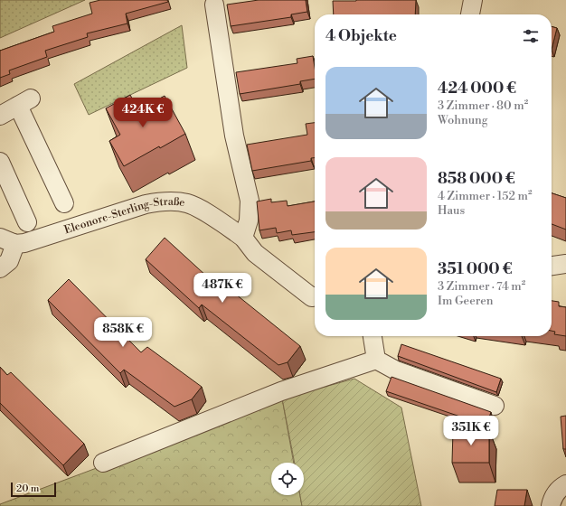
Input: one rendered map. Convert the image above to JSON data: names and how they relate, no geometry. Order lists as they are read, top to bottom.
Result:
{
  "streets": {
    "street": ["Eleonore-Sterling-Straße"]
  },
  "scale_bar": "20 m",
  "page": {
    "heading": "4 Objekte",
    "list": [
      {
        "name": "424 000 €",
        "note": "3 Zimmer · 80 m² · Wohnung"
      },
      {
        "name": "858 000 €",
        "note": "4 Zimmer · 152 m² · Haus"
      },
      {
        "name": "351 000 €",
        "note": "3 Zimmer · 74 m² · Im Geeren"
      }
    ],
    "price": [
      "424K €",
      "487K €",
      "858K €",
      "351K €"
    ],
    "scale": "20 m"
  }
}
